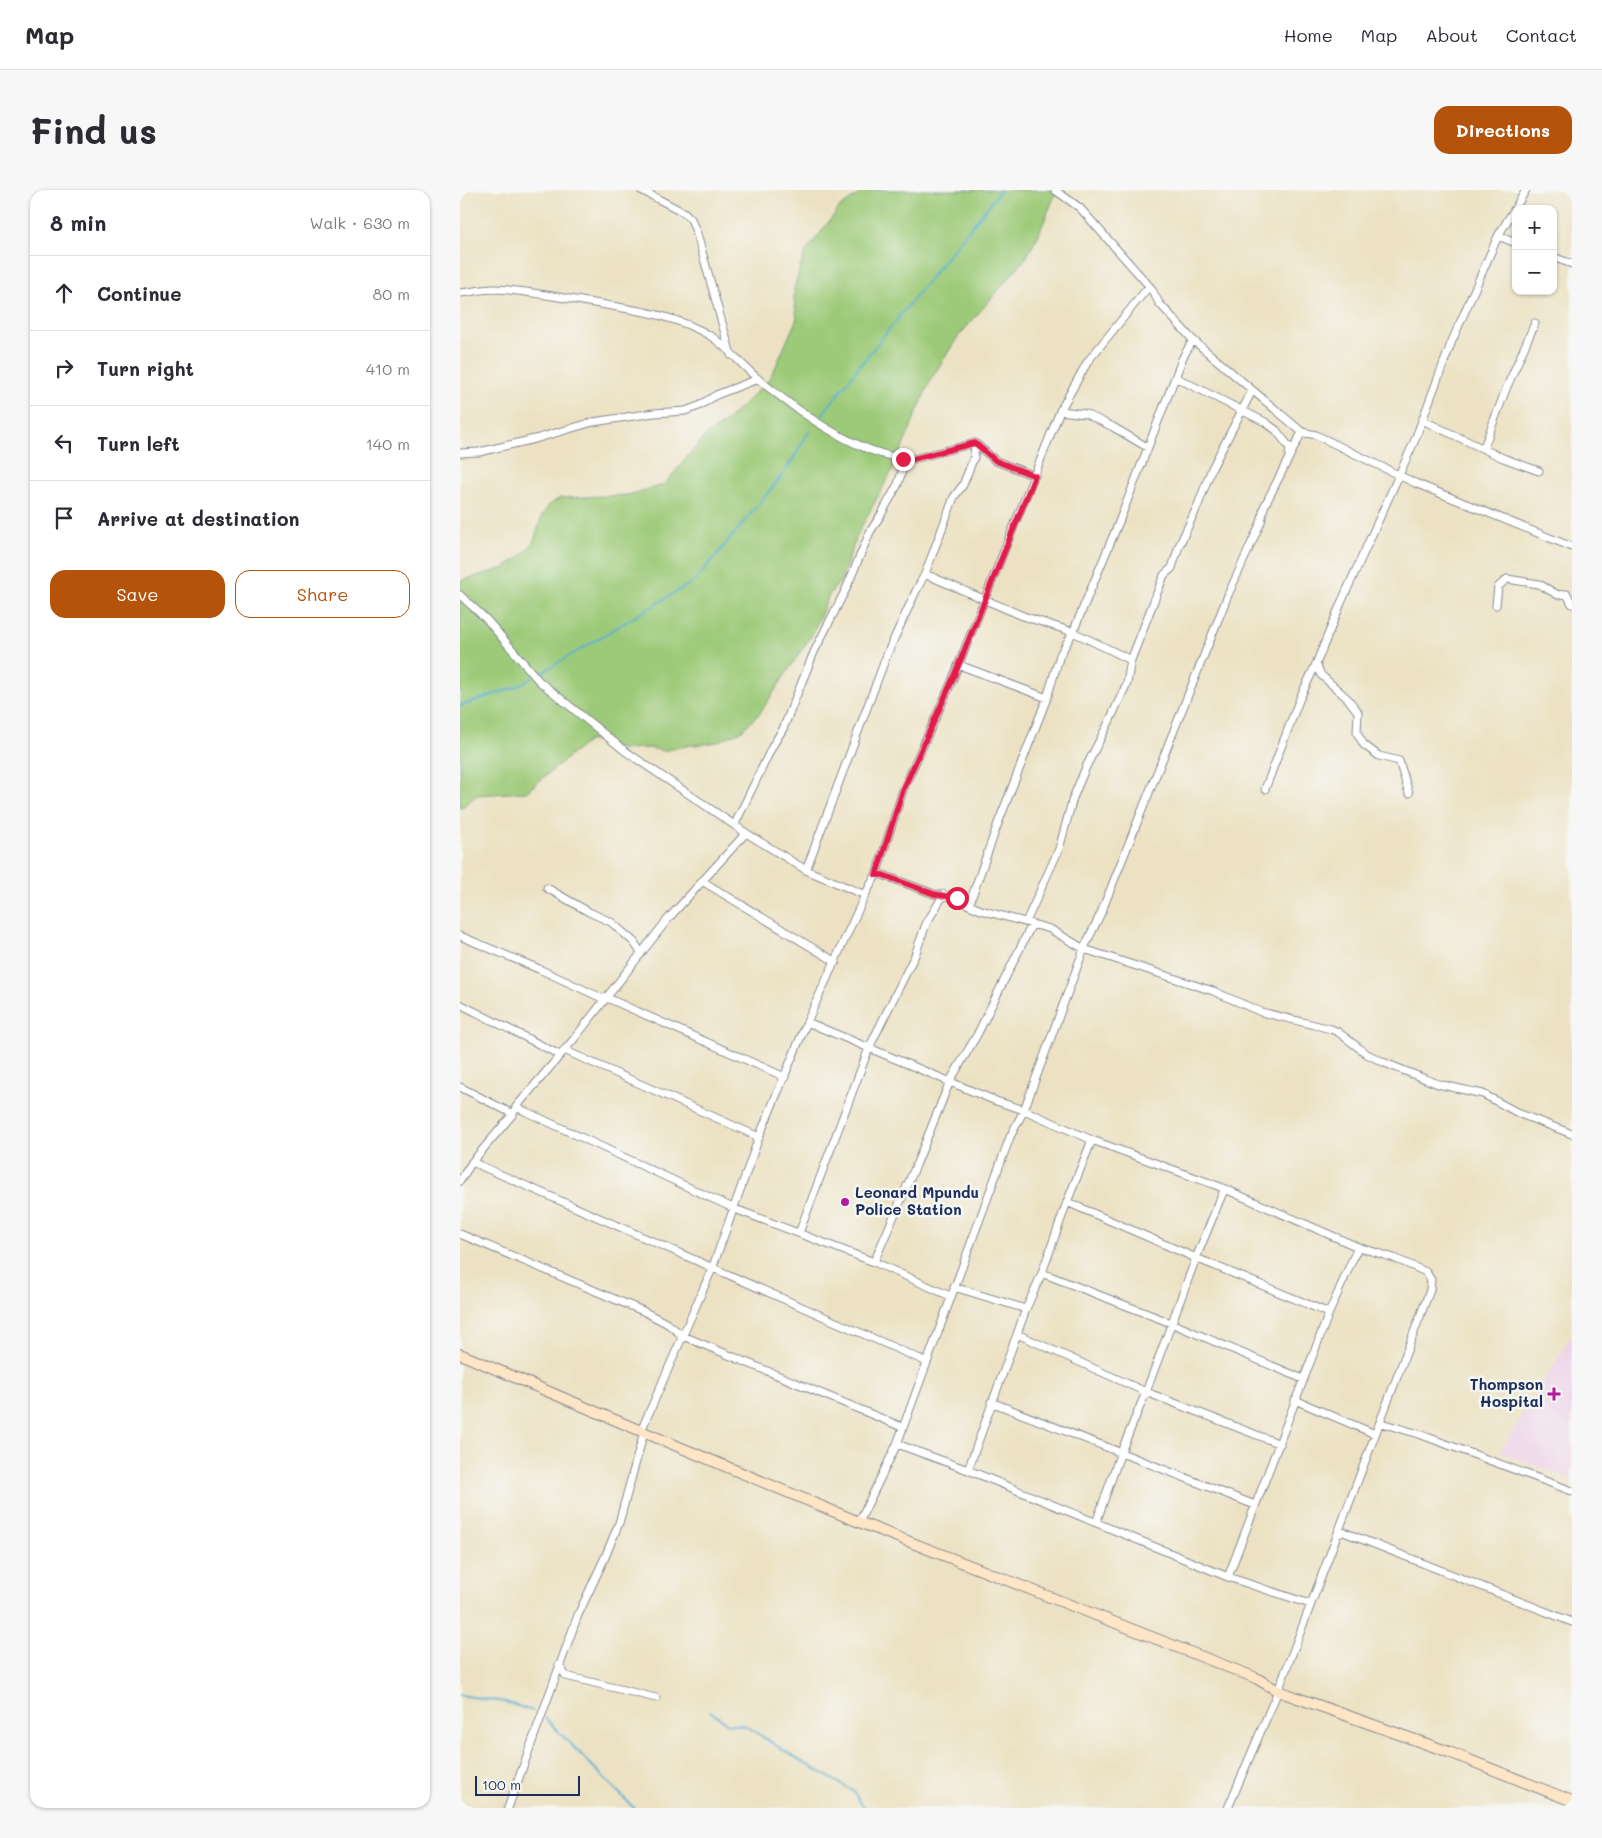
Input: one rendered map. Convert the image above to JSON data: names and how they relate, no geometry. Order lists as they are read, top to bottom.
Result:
{
  "places": {
    "other": ["Leonard Mpundu Police Station"],
    "health": ["Thompson Hospital"]
  },
  "scale_bar": "100 m",
  "page": {
    "header": "Map",
    "nav": [
      "Home",
      "Map",
      "About",
      "Contact"
    ],
    "buttons": [
      "Directions",
      ["Save", "Share"]
    ],
    "title": "Find us",
    "heading": ["8 min", "Walk · 630 m"],
    "map_buttons": ["+", "−"],
    "list": [
      ["Continue", "80 m"],
      ["Turn right", "410 m"],
      ["Turn left", "140 m"],
      "Arrive at destination"
    ],
    "scale": "100 m"
  }
}
